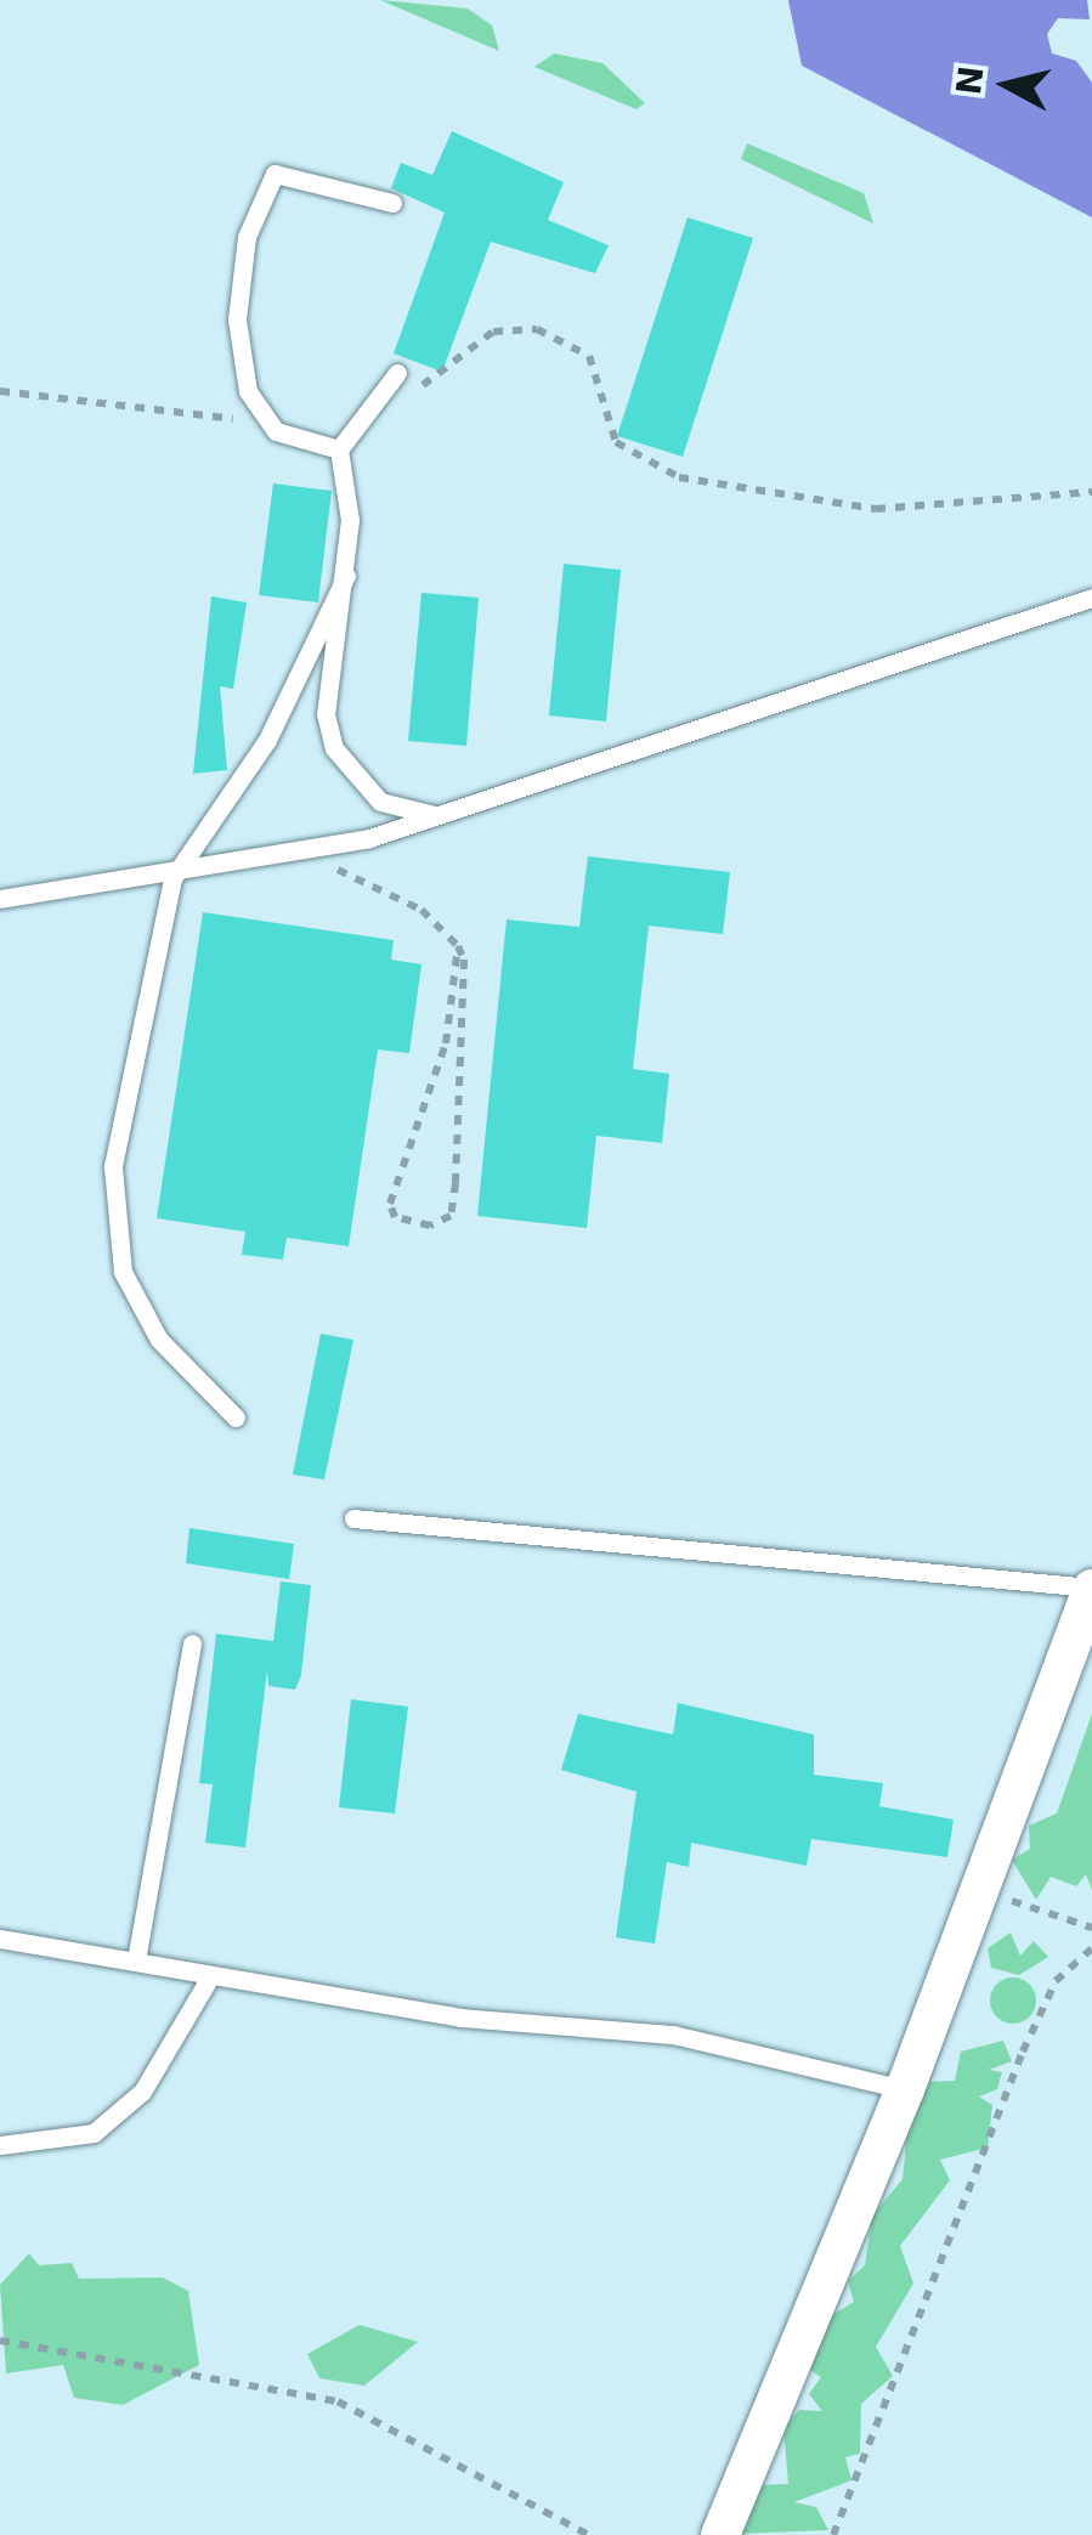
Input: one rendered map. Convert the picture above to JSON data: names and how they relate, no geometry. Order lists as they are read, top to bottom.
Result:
{
  "north": "left"
}
